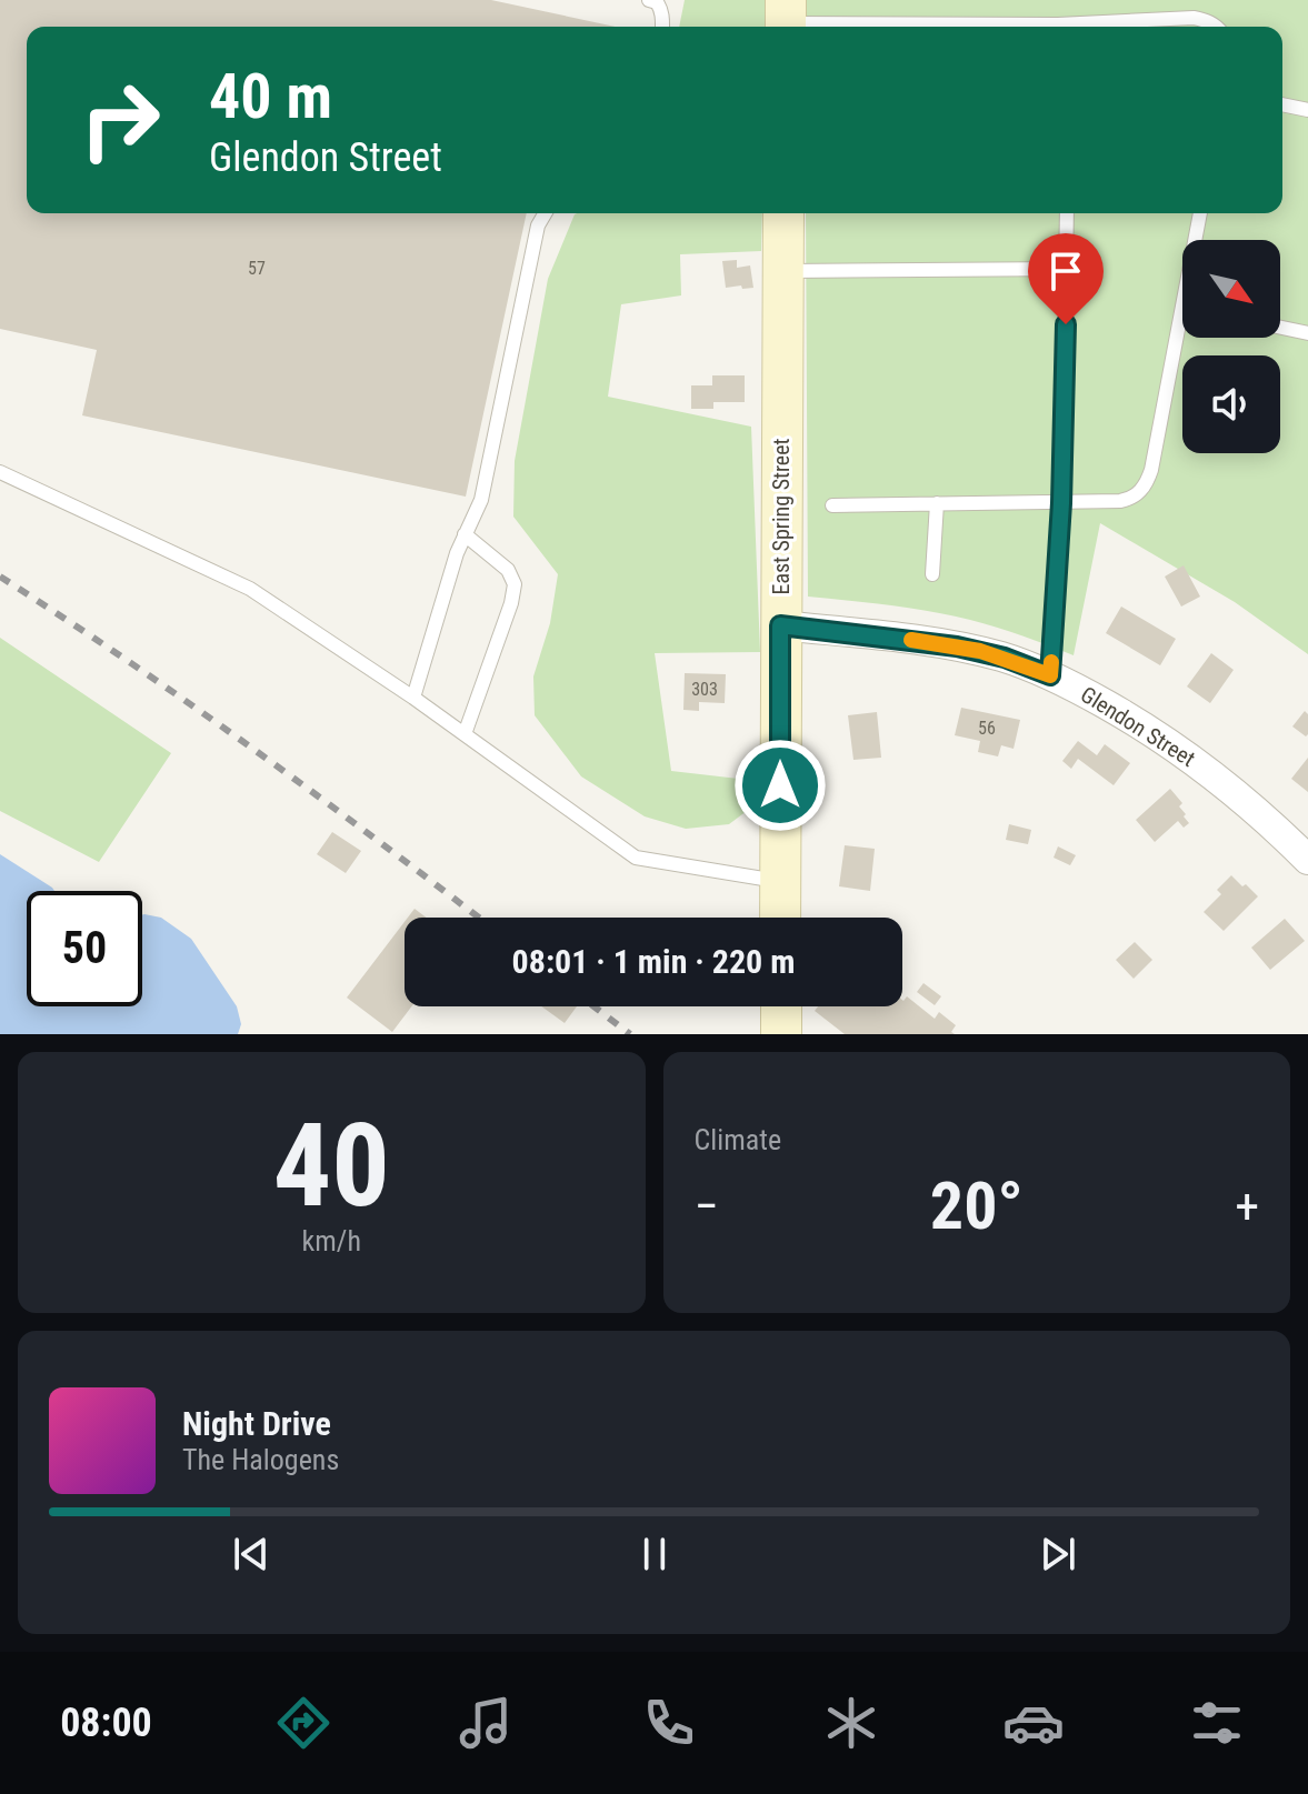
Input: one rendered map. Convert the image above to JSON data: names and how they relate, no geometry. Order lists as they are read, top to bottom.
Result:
{
  "streets": {
    "main road": ["East Spring Street"],
    "street": ["Glendon Street"]
  },
  "crossings": [
    ["East Spring Street", "Glendon Street"]
  ],
  "house_numbers": ["57", "303", "56"],
  "north": "bottom right",
  "page": {
    "turn": ["40 m", "Glendon Street"],
    "limit": "50",
    "trip": "08:01 · 1 min · 220 m",
    "tile": [
      ["40", "km/h"],
      "Climate"
    ],
    "heat": ["−", "20°", "+"],
    "song": ["Night Drive", "The Halogens"],
    "tabs": "08:00"
  }
}
